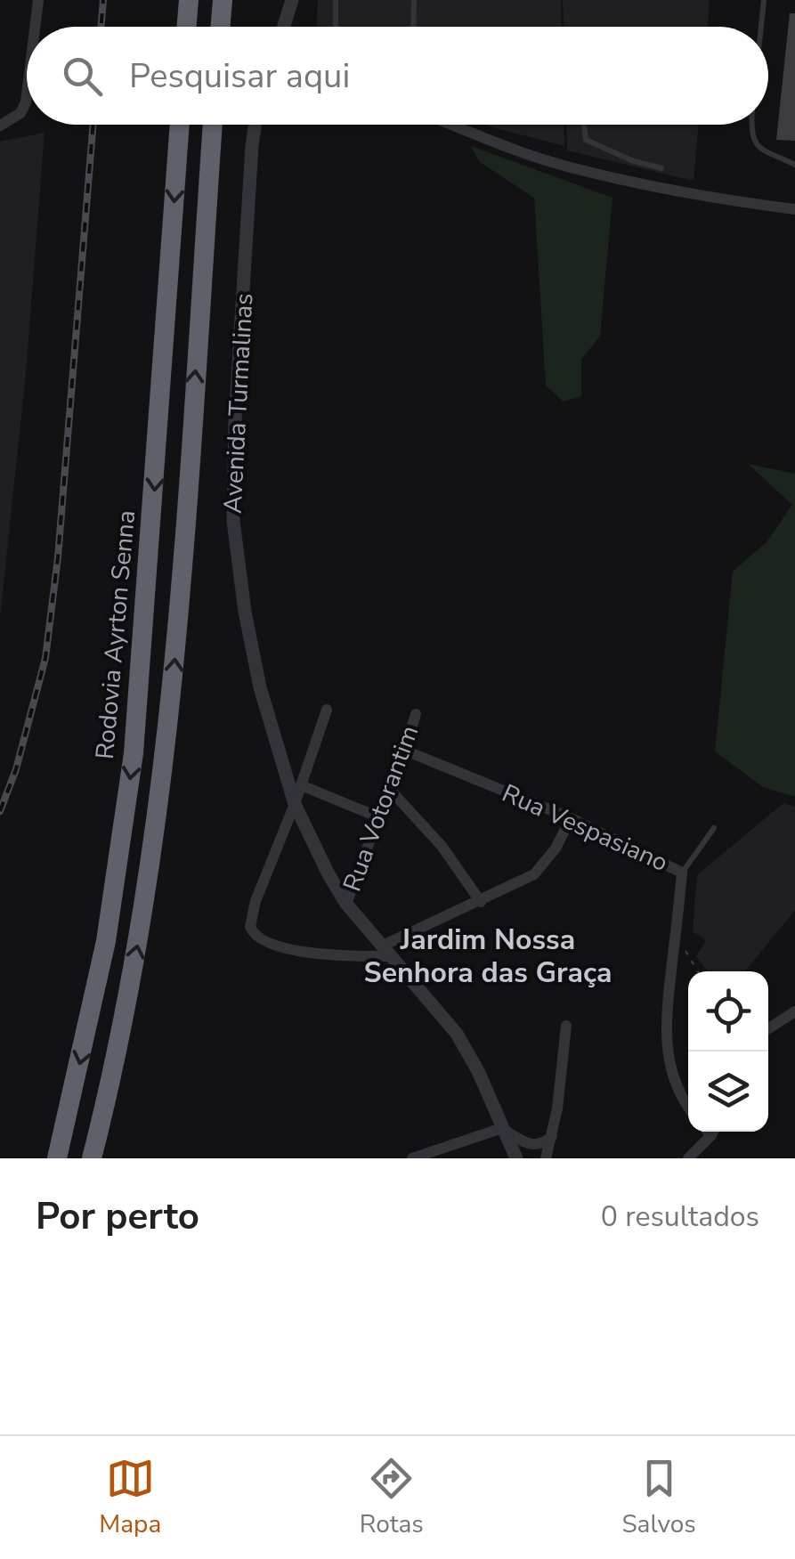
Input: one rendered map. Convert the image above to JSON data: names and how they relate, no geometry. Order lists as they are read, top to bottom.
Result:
{
  "streets": {
    "highway": ["Rodovia Ayrton Senna"],
    "street": ["Avenida Turmalinas", "Rua Votorantim", "Rua Vespasiano"]
  },
  "crossings": [
    ["Avenida Turmalinas", "Rua Votorantim"],
    ["Rua Votorantim", "Rua Vespasiano"]
  ],
  "districts": ["Jardim Nossa Senhora das Graça"],
  "page": {
    "search": "Pesquisar aqui",
    "heading": ["Por perto", "0 resultados"],
    "nav": ["Mapa", "Rotas", "Salvos"]
  }
}
